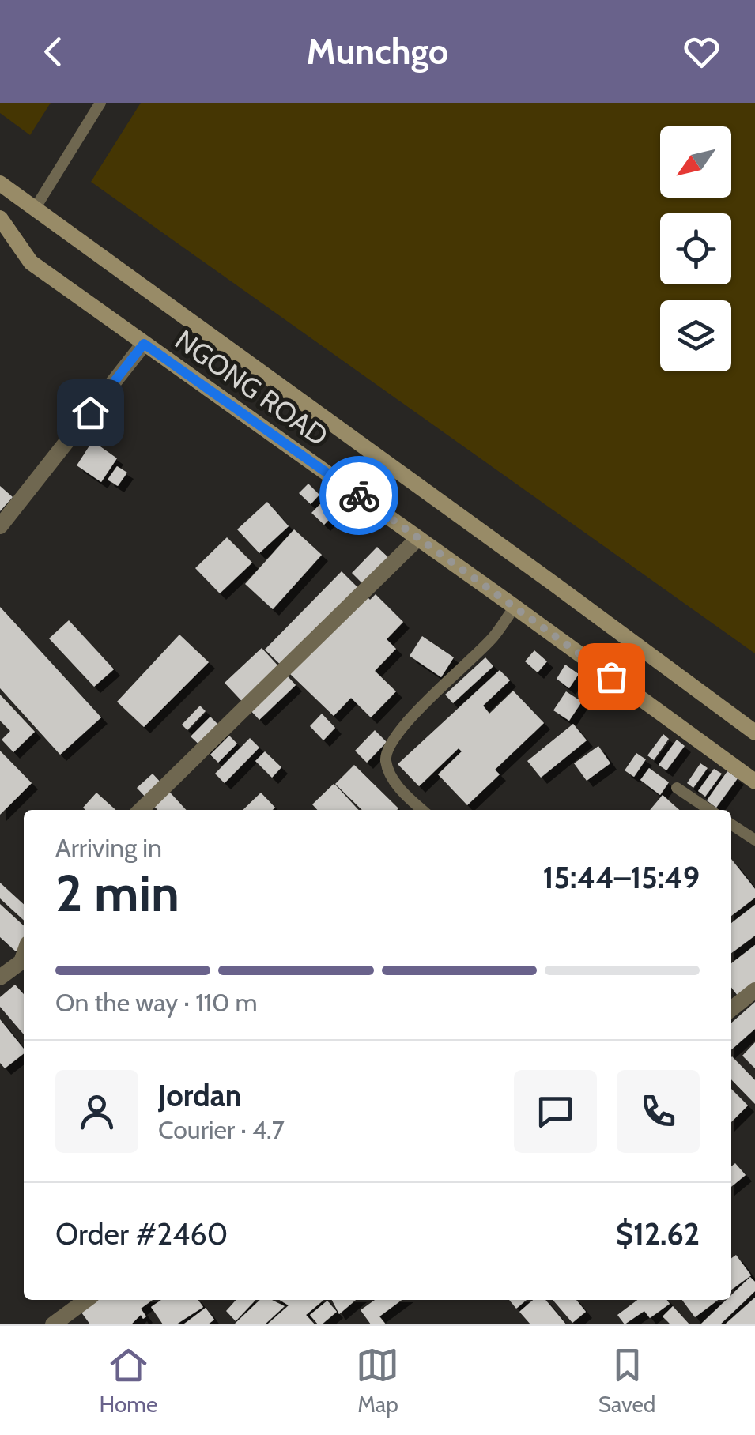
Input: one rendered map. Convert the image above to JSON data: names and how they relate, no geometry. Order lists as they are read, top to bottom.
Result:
{
  "streets": {
    "main road": ["NGONG ROAD"]
  },
  "north": "bottom left",
  "page": {
    "header": "Munchgo",
    "heading": ["2 min", "Arriving in", "15:44–15:49"],
    "panel": [
      "Jordan",
      "Courier · 4.7",
      "Order #2460",
      "$12.62"
    ],
    "bar": "On the way · 110 m",
    "tabs": ["Home", "Map", "Saved"]
  }
}
